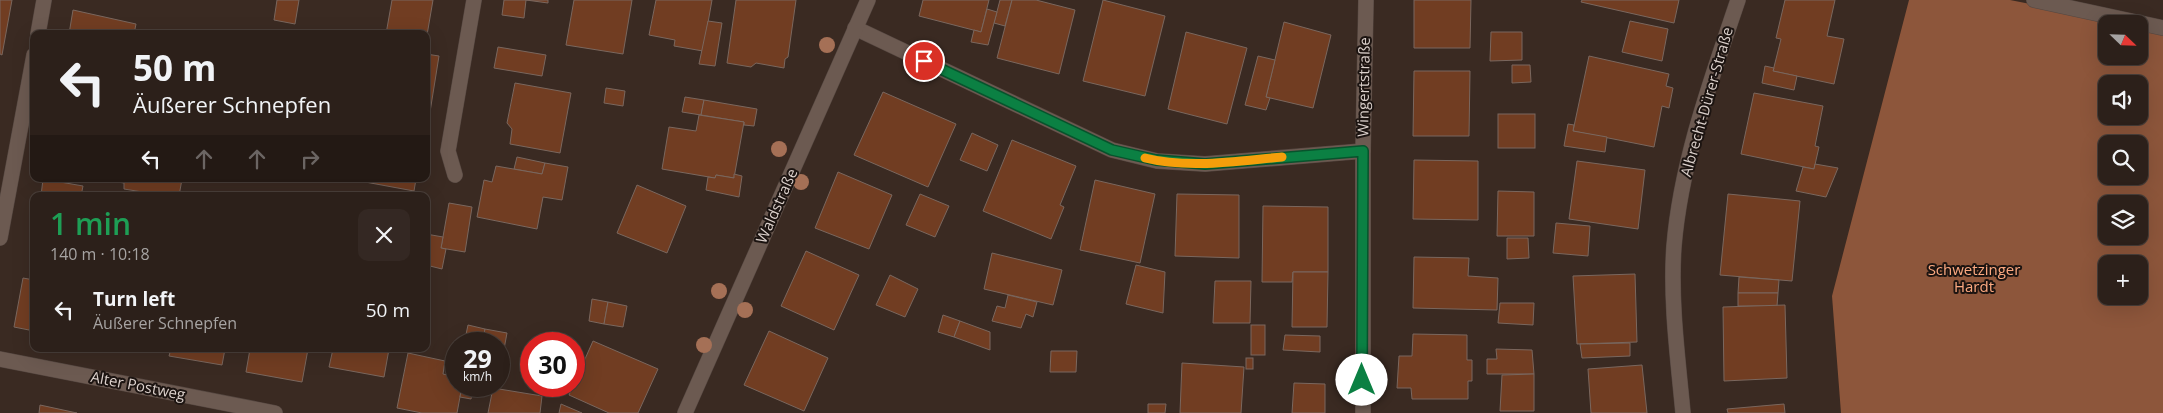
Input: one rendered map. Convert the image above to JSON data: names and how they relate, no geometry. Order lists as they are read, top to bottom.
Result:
{
  "streets": {
    "street": [
      "Wingertstraße",
      "Albrecht-Dürer-Straße",
      "Waldstraße",
      "Alter Postweg"
    ]
  },
  "parks": ["Schwetzinger Hardt"],
  "north": "bottom right",
  "page": {
    "map_buttons": "+",
    "turn": ["50 m", "Äußerer Schnepfen"],
    "heading": ["1 min", "140 m · 10:18"],
    "list": [
      {
        "name": "Turn left",
        "note": "Äußerer Schnepfen",
        "value": "50 m"
      }
    ],
    "speed": "29 km/h",
    "limit": "30"
  }
}
